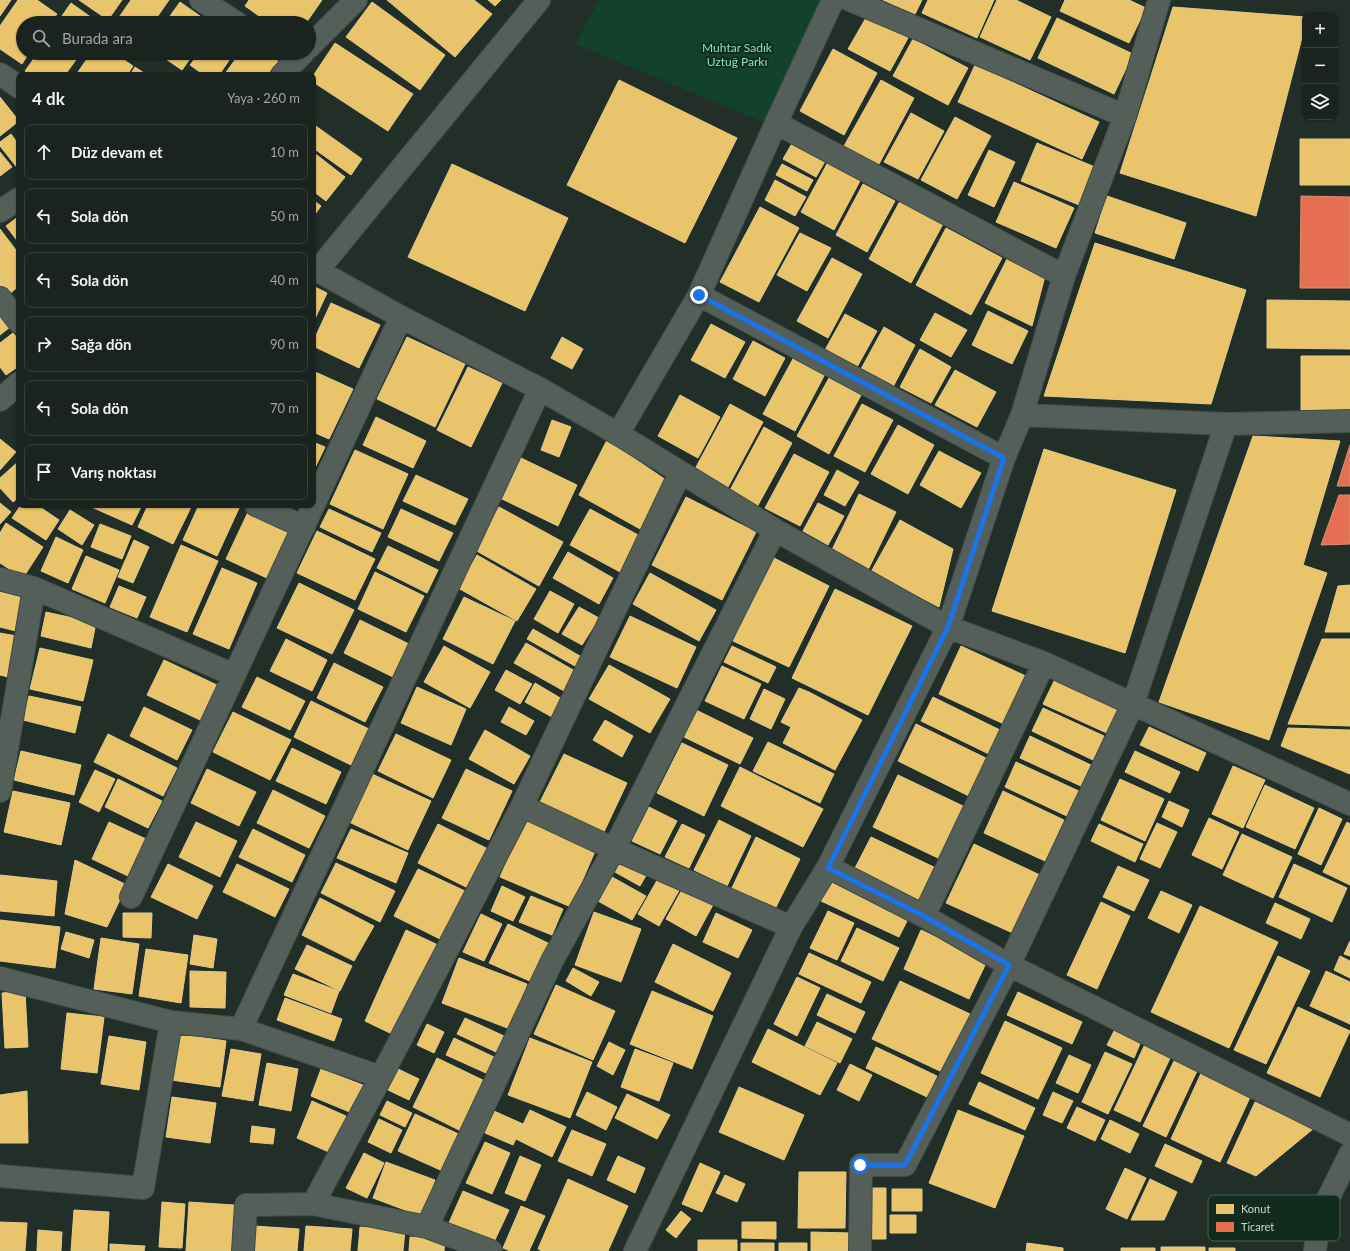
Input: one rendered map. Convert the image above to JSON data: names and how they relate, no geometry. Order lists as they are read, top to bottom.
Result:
{
  "parks": ["Muhtar Sadık Uztuğ Parkı"],
  "legend": ["Konut", "Ticaret"],
  "page": {
    "map_buttons": ["+", "−"],
    "search": "Burada ara",
    "heading": ["4 dk", "Yaya · 260 m"],
    "list": [
      ["Düz devam et", "10 m"],
      ["Sola dön", "50 m"],
      ["Sola dön", "40 m"],
      ["Sağa dön", "90 m"],
      ["Sola dön", "70 m"],
      "Varış noktası"
    ]
  }
}
